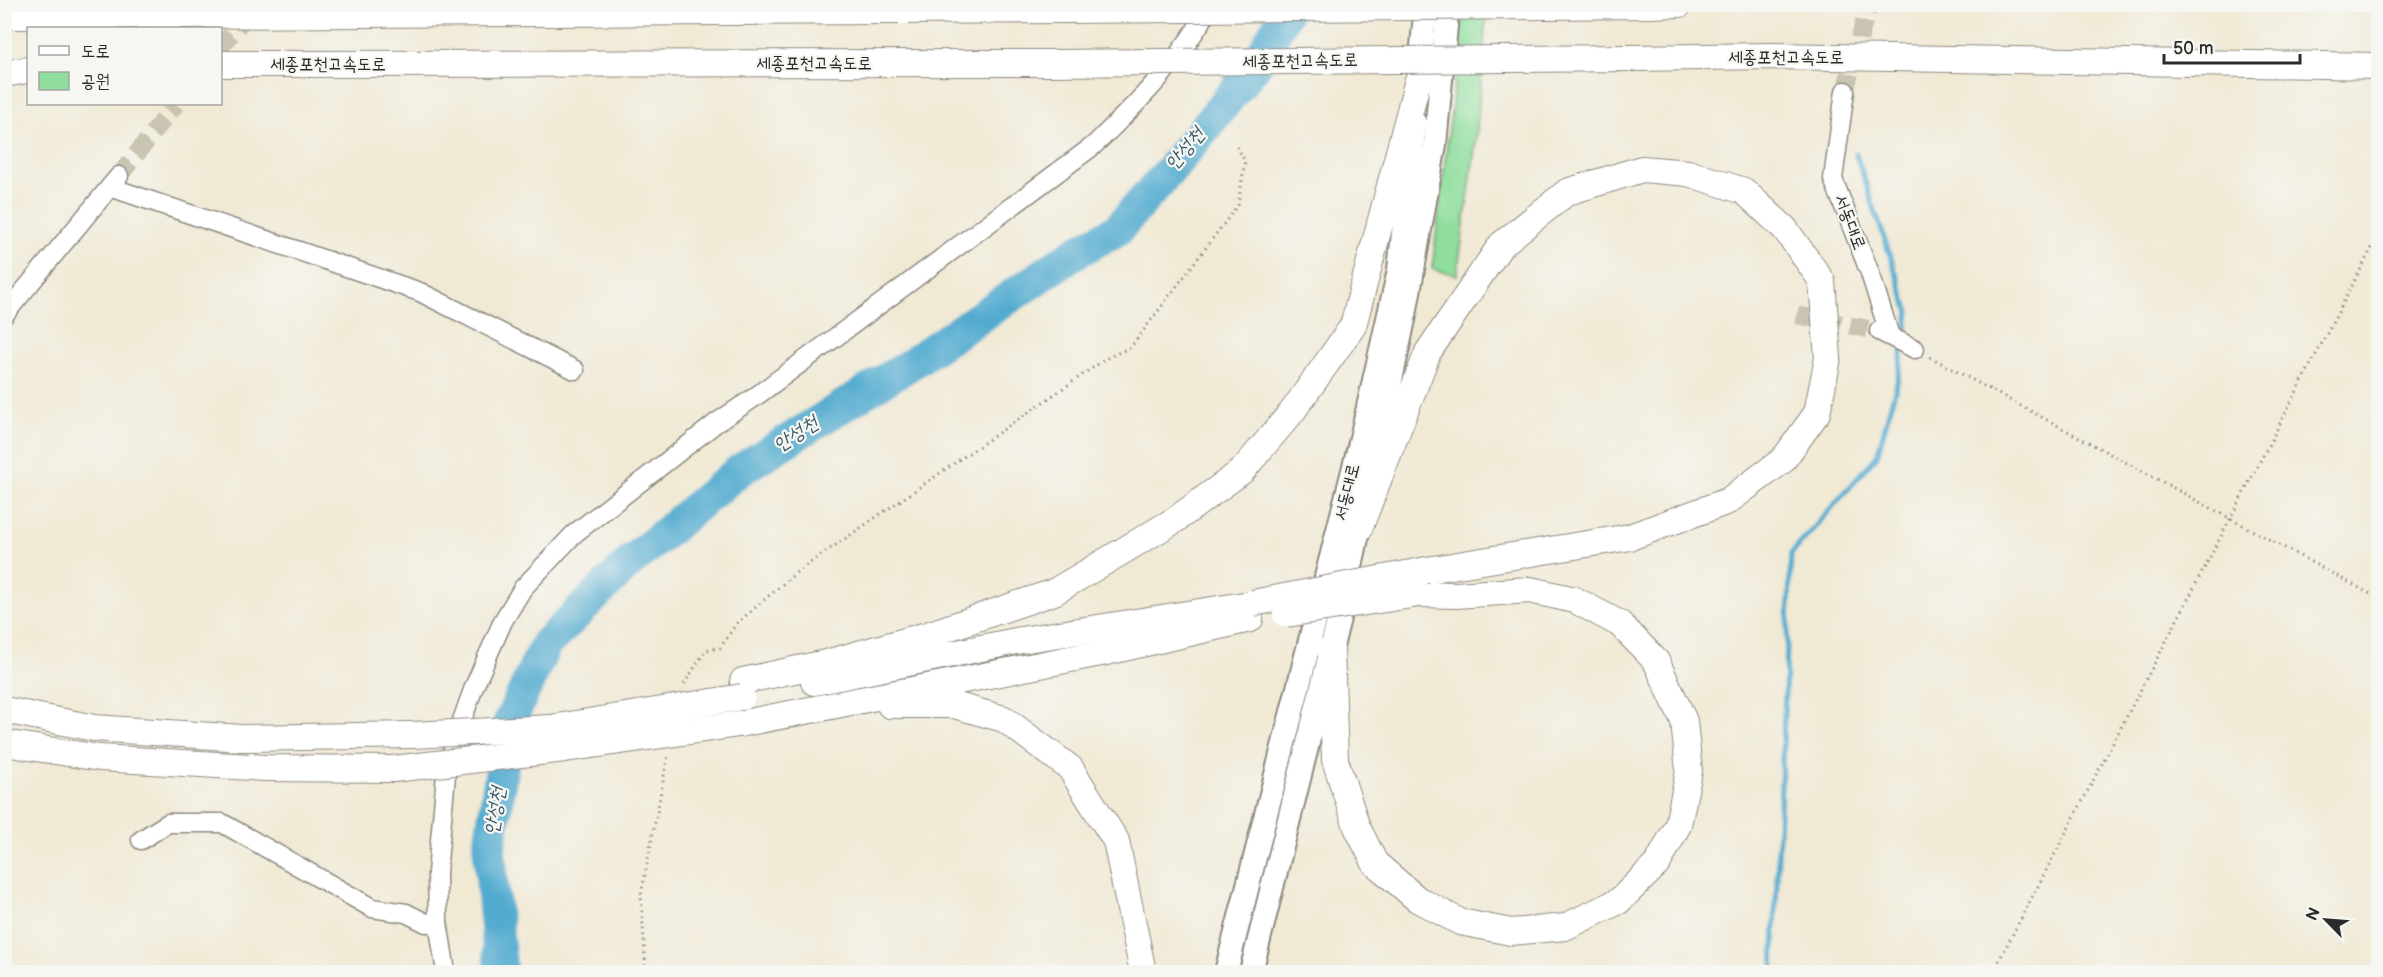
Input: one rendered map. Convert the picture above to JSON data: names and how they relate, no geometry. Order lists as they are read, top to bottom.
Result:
{
  "streets": {
    "highway": ["세종포천고속도로"],
    "main road": ["서동대로"]
  },
  "water": ["안성천"],
  "legend": ["도로", "공원"],
  "scale_bar": "50 m",
  "north": "top left"
}
